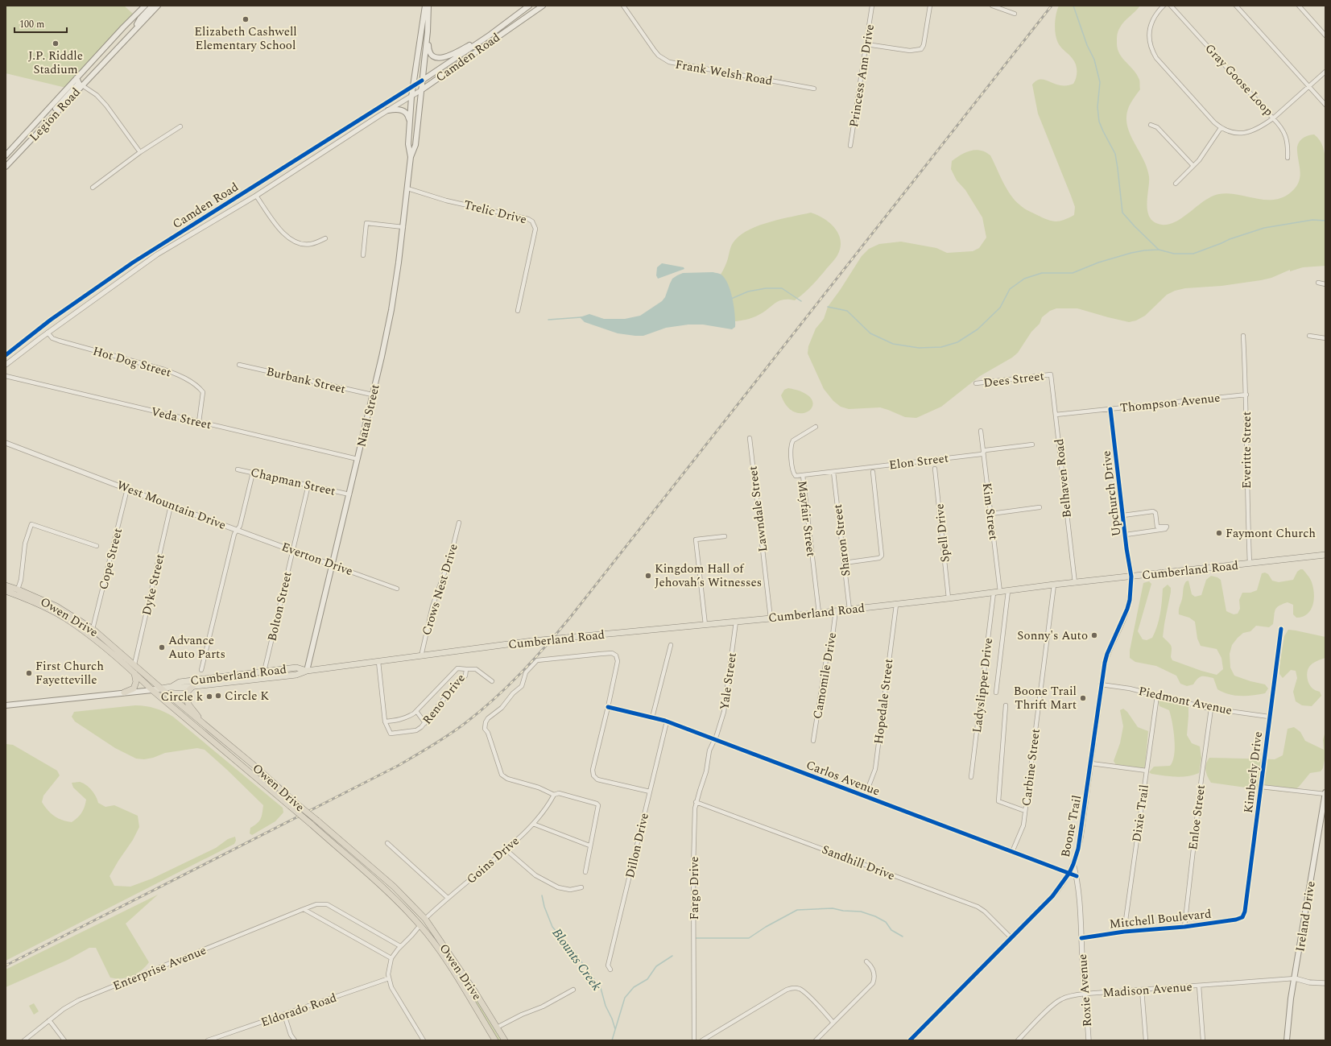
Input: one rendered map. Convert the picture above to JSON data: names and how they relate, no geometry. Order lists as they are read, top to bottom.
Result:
{
  "streets": {
    "highway": ["Owen Drive"],
    "main road": [
      "Camden Road",
      "Legion Road",
      "Natal Street",
      "Cumberland Road",
      "Ireland Drive"
    ],
    "street": [
      "Frank Welsh Road",
      "Princess Ann Drive",
      "Gray Goose Loop",
      "Trelic Drive",
      "Hot Dog Street",
      "Dees Street",
      "Burbank Street",
      "Thompson Avenue",
      "Veda Street",
      "Everitte Street",
      "Elon Street",
      "Belhaven Road",
      "Chapman Street",
      "Upchurch Drive",
      "West Mountain Drive",
      "Lawndale Street",
      "Kim Street",
      "Mayfair Street",
      "Spell Drive",
      "Sharon Street",
      "Cope Street",
      "Everton Drive",
      "Dyke Street",
      "Crows Nest Drive",
      "Bolton Street",
      "Camomile Drive",
      "Yale Street",
      "Ladyslipper Drive",
      "Reno Drive",
      "Piedmont Avenue",
      "Hopedale Street",
      "Carbine Street",
      "Kimberly Drive",
      "Carlos Avenue",
      "Dixie Trail",
      "Enloe Street",
      "Boone Trail",
      "Dillon Drive",
      "Goins Drive",
      "Sandhill Drive",
      "Fargo Drive",
      "Mitchell Boulevard",
      "Enterprise Avenue",
      "Madison Avenue",
      "Roxie Avenue",
      "Eldorado Road"
    ]
  },
  "crossings": [
    ["Camden Road", "Hot Dog Street"],
    ["Camden Road", "Natal Street"],
    ["Trelic Drive", "Natal Street"],
    ["Hot Dog Street", "Veda Street"],
    ["Dees Street", "Belhaven Road"],
    ["Burbank Street", "Natal Street"],
    ["Thompson Avenue", "Everitte Street"],
    ["Thompson Avenue", "Belhaven Road"],
    ["Thompson Avenue", "Upchurch Drive"],
    ["Natal Street", "Veda Street"],
    ["Natal Street", "Chapman Street"],
    ["Natal Street", "Everton Drive"],
    ["Natal Street", "Cumberland Road"],
    ["Everitte Street", "Cumberland Road"],
    ["Elon Street", "Kim Street"],
    ["Elon Street", "Mayfair Street"],
    ["Elon Street", "Sharon Street"],
    ["Belhaven Road", "Cumberland Road"],
    ["Chapman Street", "Bolton Street"],
    ["Upchurch Drive", "Cumberland Road"],
    ["Upchurch Drive", "Boone Trail"],
    ["West Mountain Drive", "Cope Street"],
    ["West Mountain Drive", "Everton Drive"],
    ["West Mountain Drive", "Dyke Street"],
    ["Lawndale Street", "Cumberland Road"],
    ["Kim Street", "Cumberland Road"],
    ["Mayfair Street", "Cumberland Road"],
    ["Spell Drive", "Cumberland Road"],
    ["Sharon Street", "Cumberland Road"],
    ["Cope Street", "Owen Drive"],
    ["Everton Drive", "Bolton Street"],
    ["Cumberland Road", "Crows Nest Drive"],
    ["Cumberland Road", "Bolton Street"],
    ["Cumberland Road", "Owen Drive"],
    ["Cumberland Road", "Camomile Drive"],
    ["Cumberland Road", "Yale Street"],
    ["Cumberland Road", "Ladyslipper Drive"],
    ["Cumberland Road", "Reno Drive"],
    ["Cumberland Road", "Hopedale Street"],
    ["Cumberland Road", "Carbine Street"],
    ["Cumberland Road", "Boone Trail"],
    ["Dyke Street", "Owen Drive"],
    ["Owen Drive", "Goins Drive"],
    ["Yale Street", "Carlos Avenue"],
    ["Yale Street", "Fargo Drive"],
    ["Piedmont Avenue", "Kimberly Drive"],
    ["Piedmont Avenue", "Dixie Trail"],
    ["Piedmont Avenue", "Enloe Street"],
    ["Piedmont Avenue", "Boone Trail"],
    ["Hopedale Street", "Carlos Avenue"],
    ["Carbine Street", "Carlos Avenue"],
    ["Kimberly Drive", "Mitchell Boulevard"],
    ["Carlos Avenue", "Boone Trail"],
    ["Carlos Avenue", "Dillon Drive"],
    ["Carlos Avenue", "Fargo Drive"],
    ["Carlos Avenue", "Roxie Avenue"],
    ["Dixie Trail", "Mitchell Boulevard"],
    ["Enloe Street", "Mitchell Boulevard"],
    ["Boone Trail", "Sandhill Drive"],
    ["Boone Trail", "Roxie Avenue"],
    ["Sandhill Drive", "Fargo Drive"],
    ["Ireland Drive", "Madison Avenue"],
    ["Mitchell Boulevard", "Roxie Avenue"],
    ["Madison Avenue", "Roxie Avenue"]
  ],
  "water": ["Blounts Creek"],
  "places": [
    "Elizabeth Cashwell Elementary School",
    "J.P. Riddle Stadium",
    "Faymont Church",
    "Kingdom Hall of Jehovah’s Witnesses",
    "Sonny's Auto",
    "Advance Auto Parts",
    "First Church Fayetteville",
    "Circle K",
    "Circle k",
    "Boone Trail Thrift Mart"
  ],
  "scale_bar": "100 m"
}
